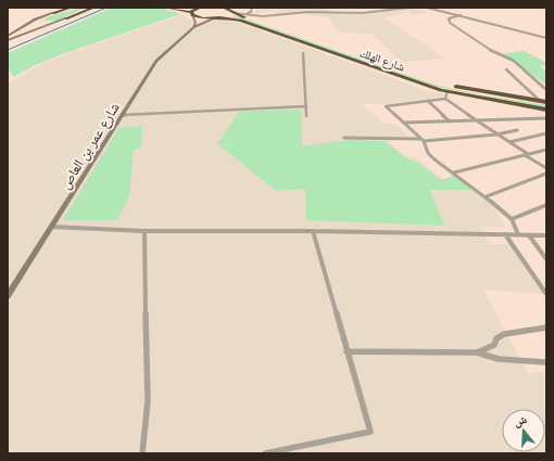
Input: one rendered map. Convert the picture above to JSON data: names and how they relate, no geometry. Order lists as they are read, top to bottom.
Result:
{
  "streets": {
    "highway": ["شارع الهلك"],
    "street": ["شارع عمر بن العاص"]
  },
  "north": "top"
}
